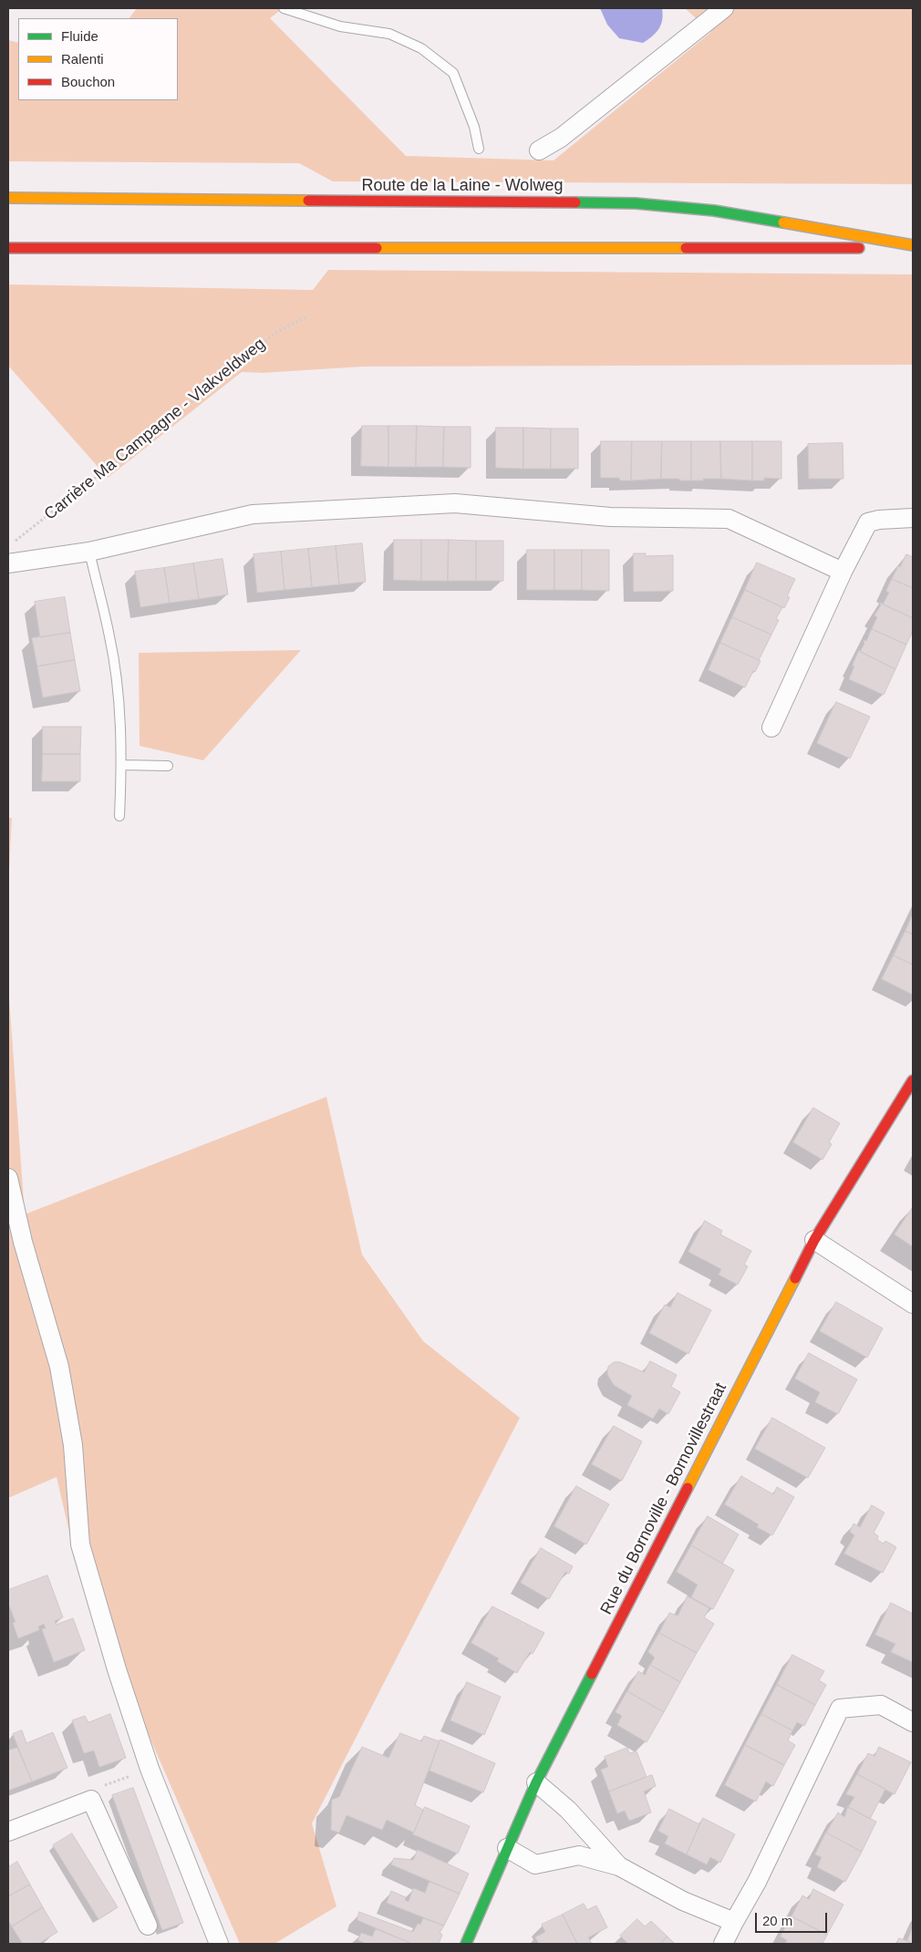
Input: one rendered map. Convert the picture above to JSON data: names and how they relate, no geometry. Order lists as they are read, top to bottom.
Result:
{
  "streets": {
    "main road": ["Route de la Laine - Wolweg", "Rue du Bornoville - Bornovillestraat"],
    "path": ["Carrière Ma Campagne - Vlakveldweg"]
  },
  "legend": ["Fluide", "Ralenti", "Bouchon"],
  "scale_bar": "20 m"
}
